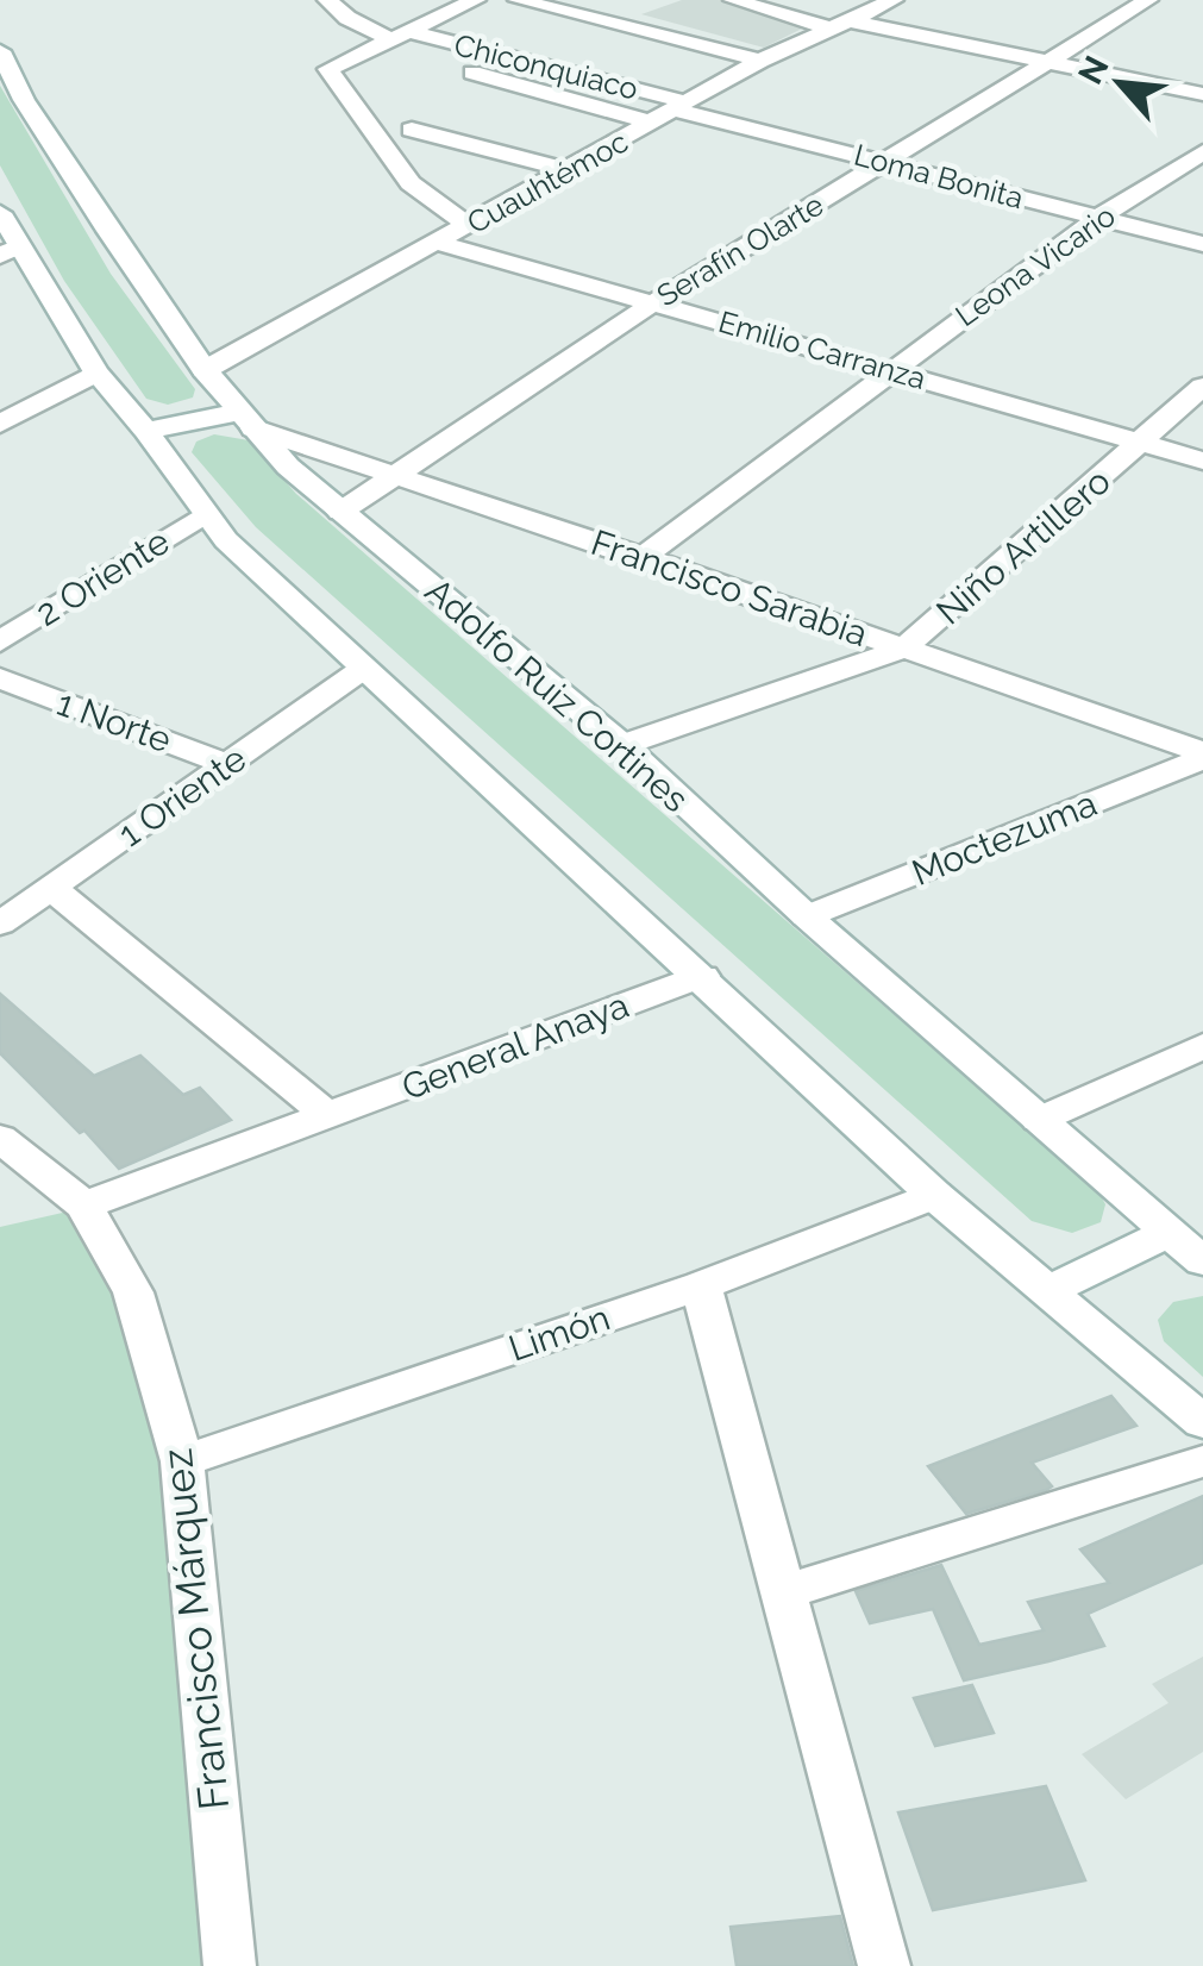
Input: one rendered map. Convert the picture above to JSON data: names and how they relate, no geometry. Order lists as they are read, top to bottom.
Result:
{
  "streets": {
    "street": [
      "Chiconquiaco",
      "Loma Bonita",
      "Cuauhtémoc",
      "Serafín Olarte",
      "Leona Vicario",
      "Emilio Carranza",
      "Niño Artillero",
      "2 Oriente",
      "Francisco Sarabia",
      "Adolfo Ruiz Cortines",
      "1 Norte",
      "1 Oriente",
      "Moctezuma",
      "General Anaya",
      "Limón",
      "Francisco Márquez"
    ]
  },
  "crossings": [
    ["Chiconquiaco", "Loma Bonita"],
    ["Chiconquiaco", "Cuauhtémoc"],
    ["Loma Bonita", "Cuauhtémoc"],
    ["Loma Bonita", "Serafín Olarte"],
    ["Loma Bonita", "Leona Vicario"],
    ["Cuauhtémoc", "Emilio Carranza"],
    ["Cuauhtémoc", "Adolfo Ruiz Cortines"],
    ["Serafín Olarte", "Emilio Carranza"],
    ["Serafín Olarte", "Francisco Sarabia"],
    ["Serafín Olarte", "Adolfo Ruiz Cortines"],
    ["Leona Vicario", "Emilio Carranza"],
    ["Leona Vicario", "Francisco Sarabia"],
    ["Emilio Carranza", "Niño Artillero"],
    ["Niño Artillero", "Francisco Sarabia"],
    ["Niño Artillero", "Adolfo Ruiz Cortines"],
    ["Francisco Sarabia", "Adolfo Ruiz Cortines"],
    ["Francisco Sarabia", "Moctezuma"],
    ["Adolfo Ruiz Cortines", "Moctezuma"],
    ["1 Norte", "1 Oriente"],
    ["General Anaya", "Francisco Márquez"],
    ["Limón", "Francisco Márquez"]
  ],
  "north": "top left"
}
